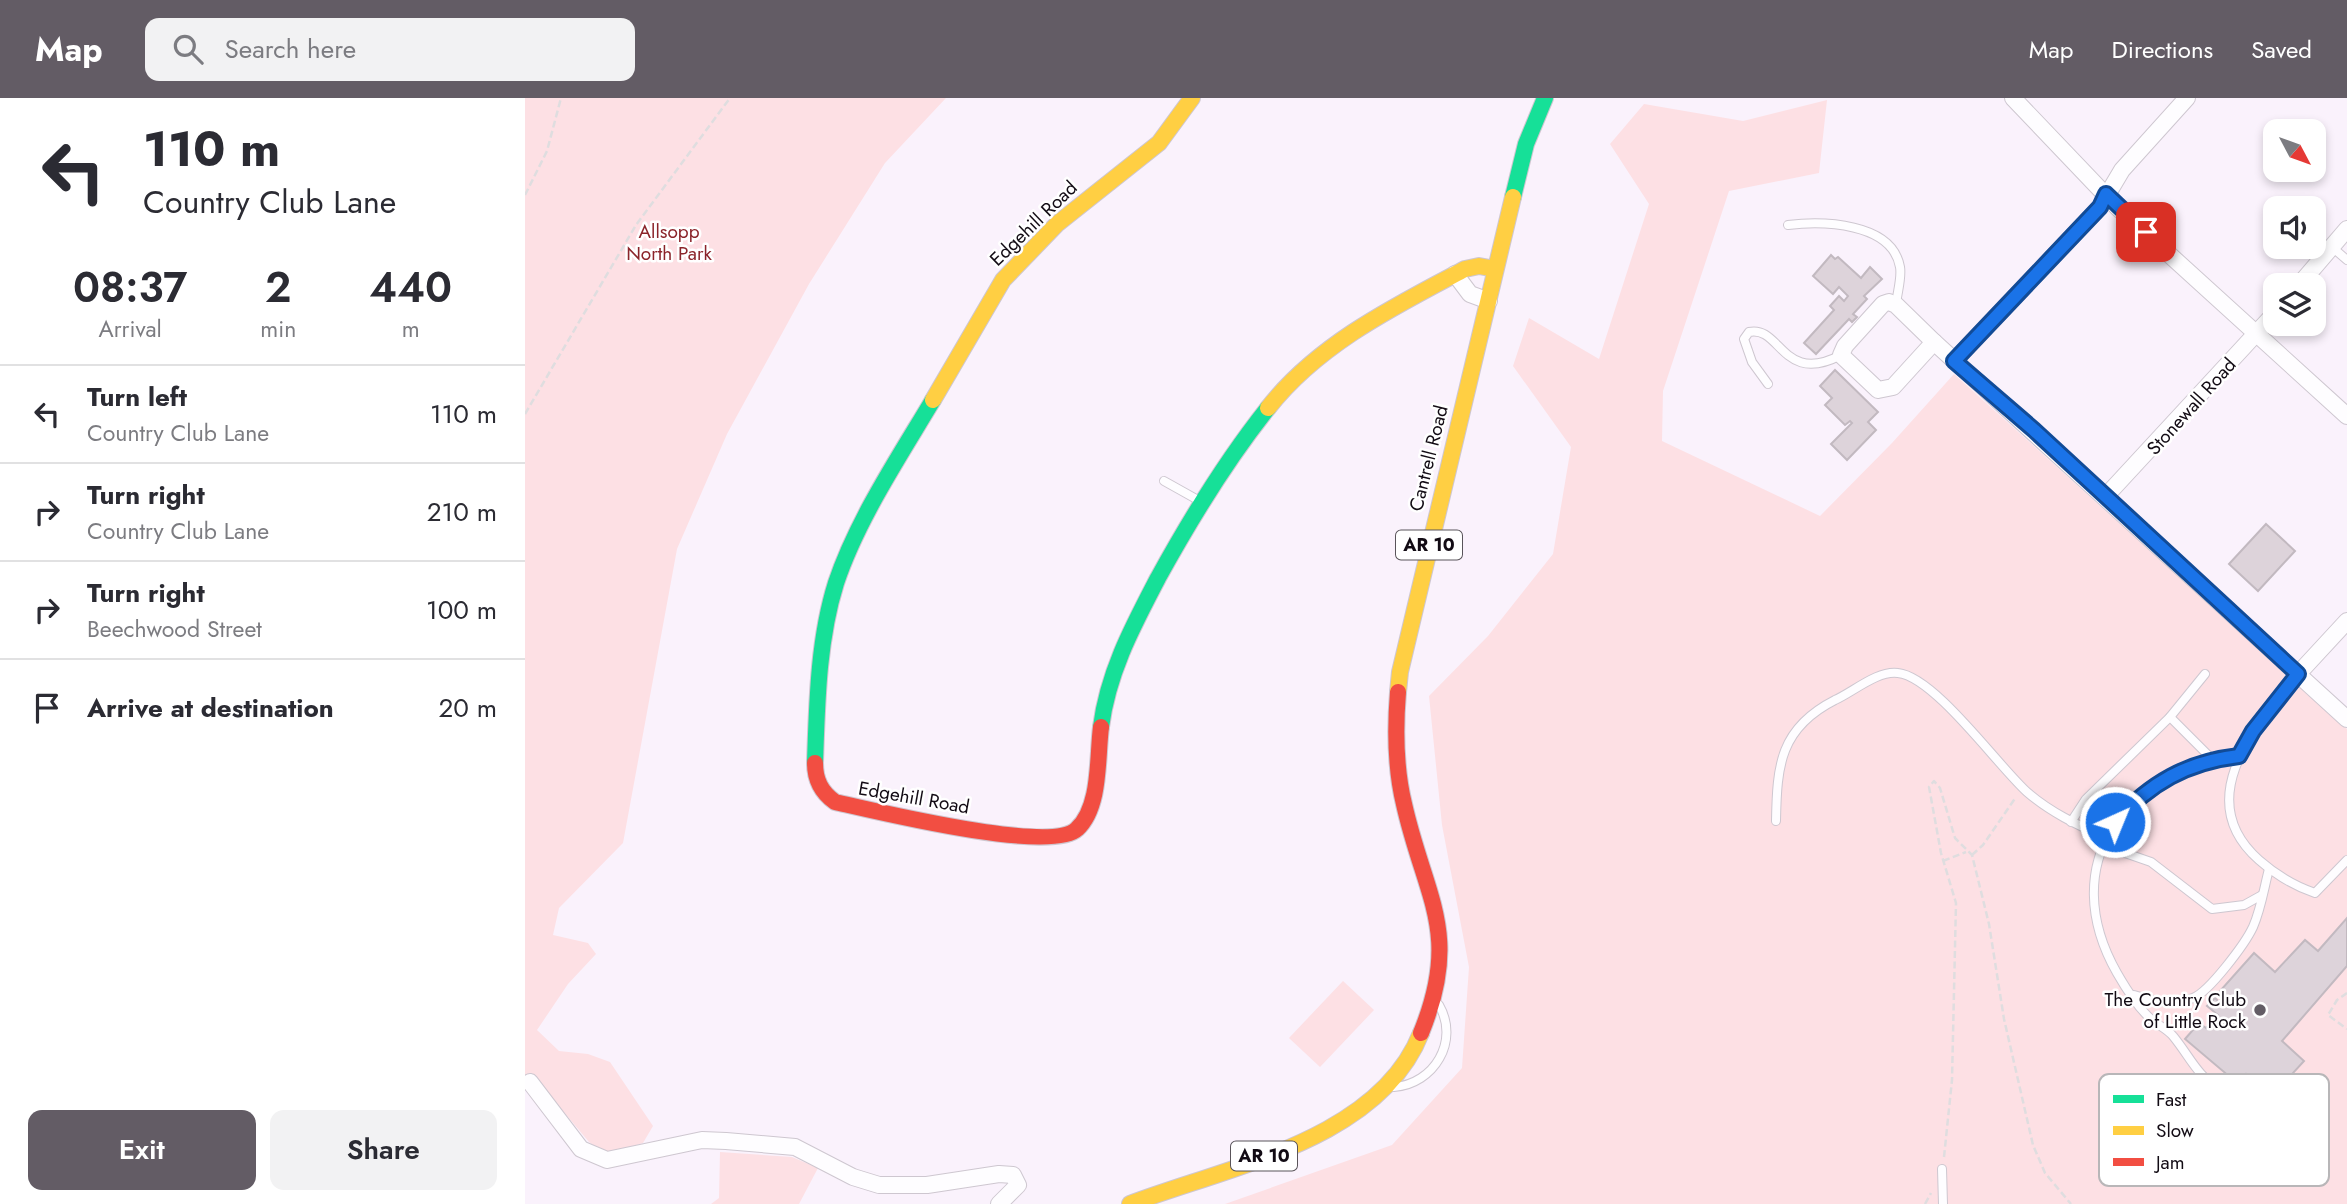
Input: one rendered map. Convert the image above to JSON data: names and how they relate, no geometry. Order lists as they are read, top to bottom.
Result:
{
  "streets": {
    "street": [
      "Edgehill Road",
      "Stonewall Road",
      "Cantrell Road",
      "AR 10"
    ]
  },
  "crossings": [
    ["Edgehill Road", "Cantrell Road"]
  ],
  "parks": ["Allsopp North Park"],
  "places": ["The Country Club of Little Rock"],
  "legend": ["Fast", "Slow", "Jam"],
  "north": "bottom right",
  "page": {
    "header": "Map",
    "search": "Search here",
    "nav": ["Map", "Directions", "Saved"],
    "turn": ["110 m", "Country Club Lane"],
    "eta": [
      "08:37",
      "Arrival",
      "2",
      "min",
      "440",
      "m"
    ],
    "list": [
      {
        "name": "Turn left",
        "note": "Country Club Lane",
        "value": "110 m"
      },
      {
        "name": "Turn right",
        "note": "Country Club Lane",
        "value": "210 m"
      },
      {
        "name": "Turn right",
        "note": "Beechwood Street",
        "value": "100 m"
      },
      {
        "name": "Arrive at destination",
        "value": "20 m"
      }
    ],
    "buttons": ["Exit", "Share"]
  }
}
